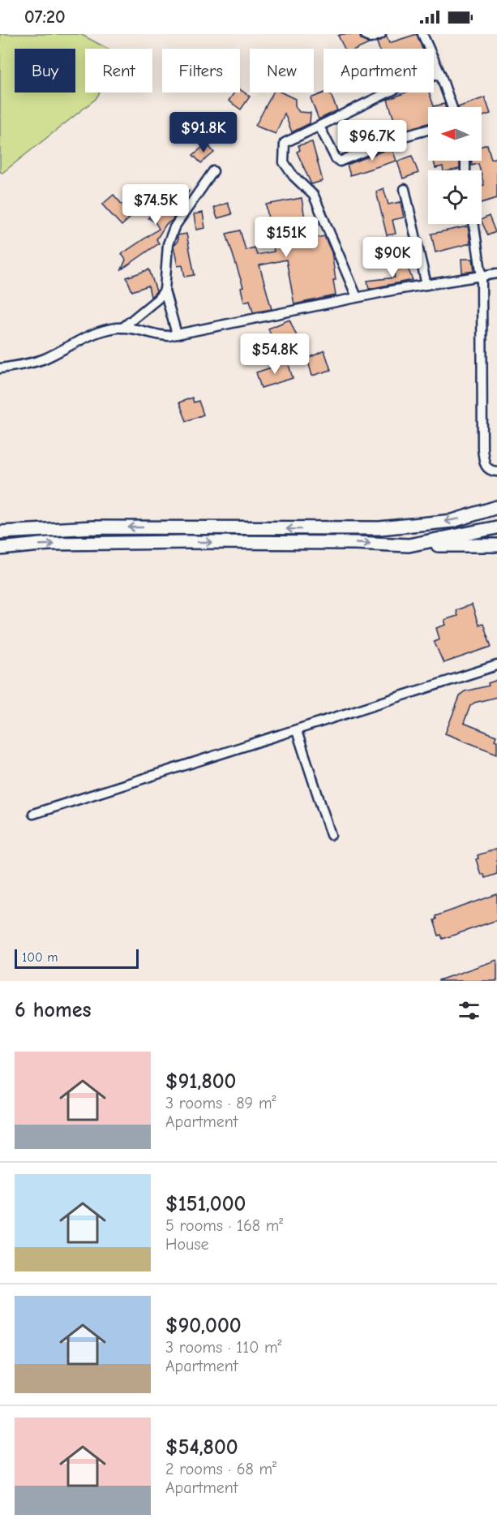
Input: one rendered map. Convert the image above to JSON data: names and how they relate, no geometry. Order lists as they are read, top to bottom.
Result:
{
  "scale_bar": "100 m",
  "north": "left",
  "page": {
    "status": "07:20",
    "chip": [
      "Buy",
      "Rent",
      "Filters",
      "New",
      "Apartment"
    ],
    "price": [
      "$91.8K",
      "$96.7K",
      "$74.5K",
      "$151K",
      "$90K",
      "$54.8K"
    ],
    "scale": "100 m",
    "heading": "6 homes",
    "list": [
      {
        "name": "$91,800",
        "note": "3 rooms · 89 m² · Apartment"
      },
      {
        "name": "$151,000",
        "note": "5 rooms · 168 m² · House"
      },
      {
        "name": "$90,000",
        "note": "3 rooms · 110 m² · Apartment"
      },
      {
        "name": "$54,800",
        "note": "2 rooms · 68 m² · Apartment"
      }
    ]
  }
}
